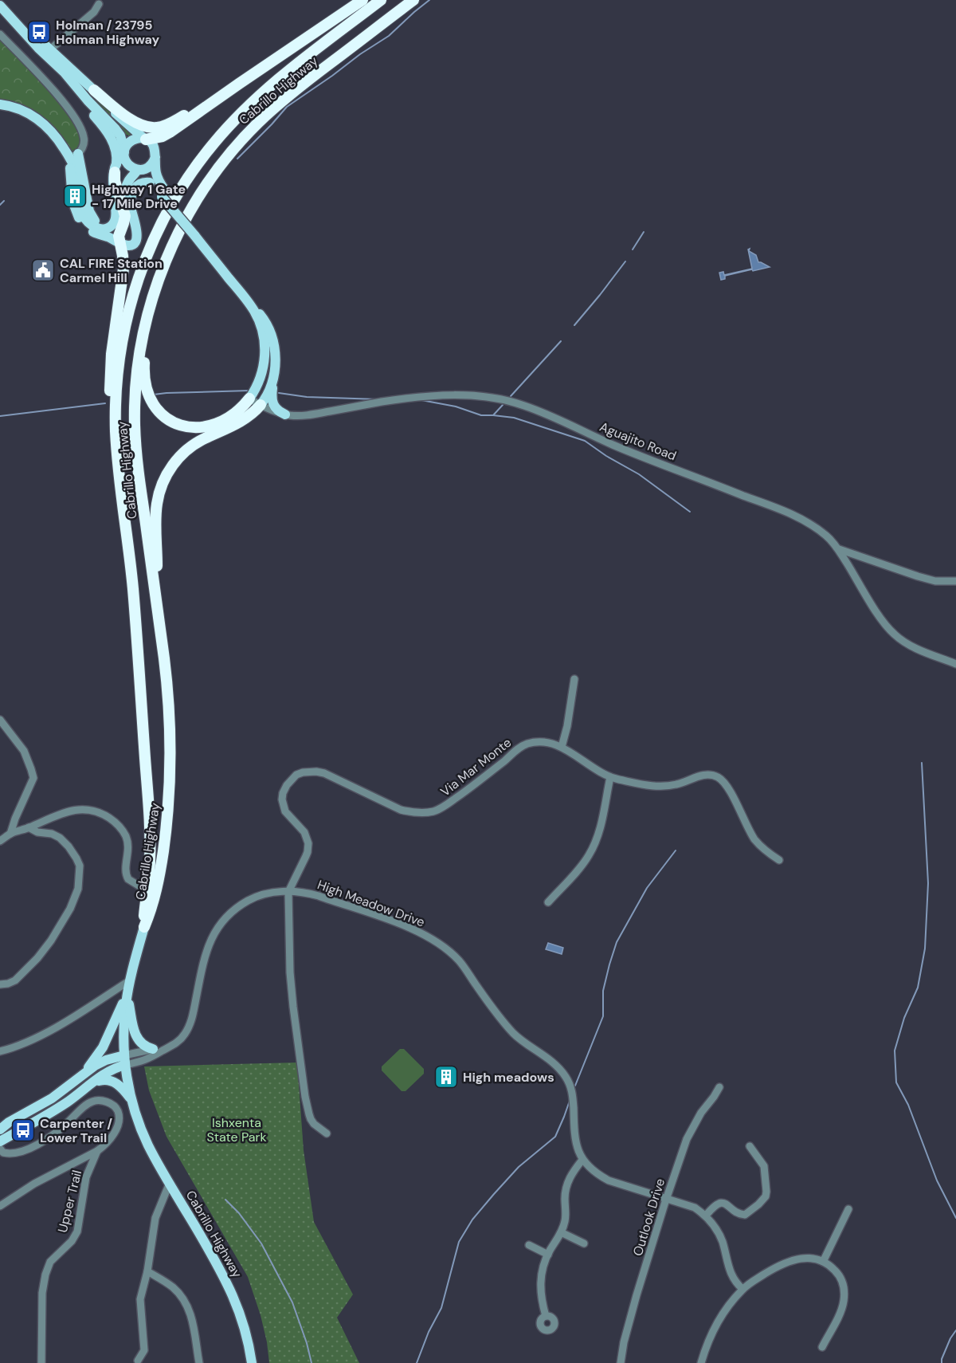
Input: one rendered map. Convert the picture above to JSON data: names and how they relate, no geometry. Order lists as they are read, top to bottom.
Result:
{
  "streets": {
    "highway": ["Cabrillo Highway"],
    "street": [
      "Aguajito Road",
      "Via Mar Monte",
      "High Meadow Drive",
      "Upper Trail",
      "Outlook Drive"
    ]
  },
  "crossings": [
    ["Via Mar Monte", "High Meadow Drive"]
  ],
  "parks": ["Ishxenta State Park"],
  "places": {
    "bus stop": ["Holman / 23795 Holman Highway", "Carpenter / Lower Trail"],
    "building": ["Highway 1 Gate - 17 Mile Drive", "High meadows"],
    "public building": ["CAL FIRE Station Carmel Hill"]
  }
}
